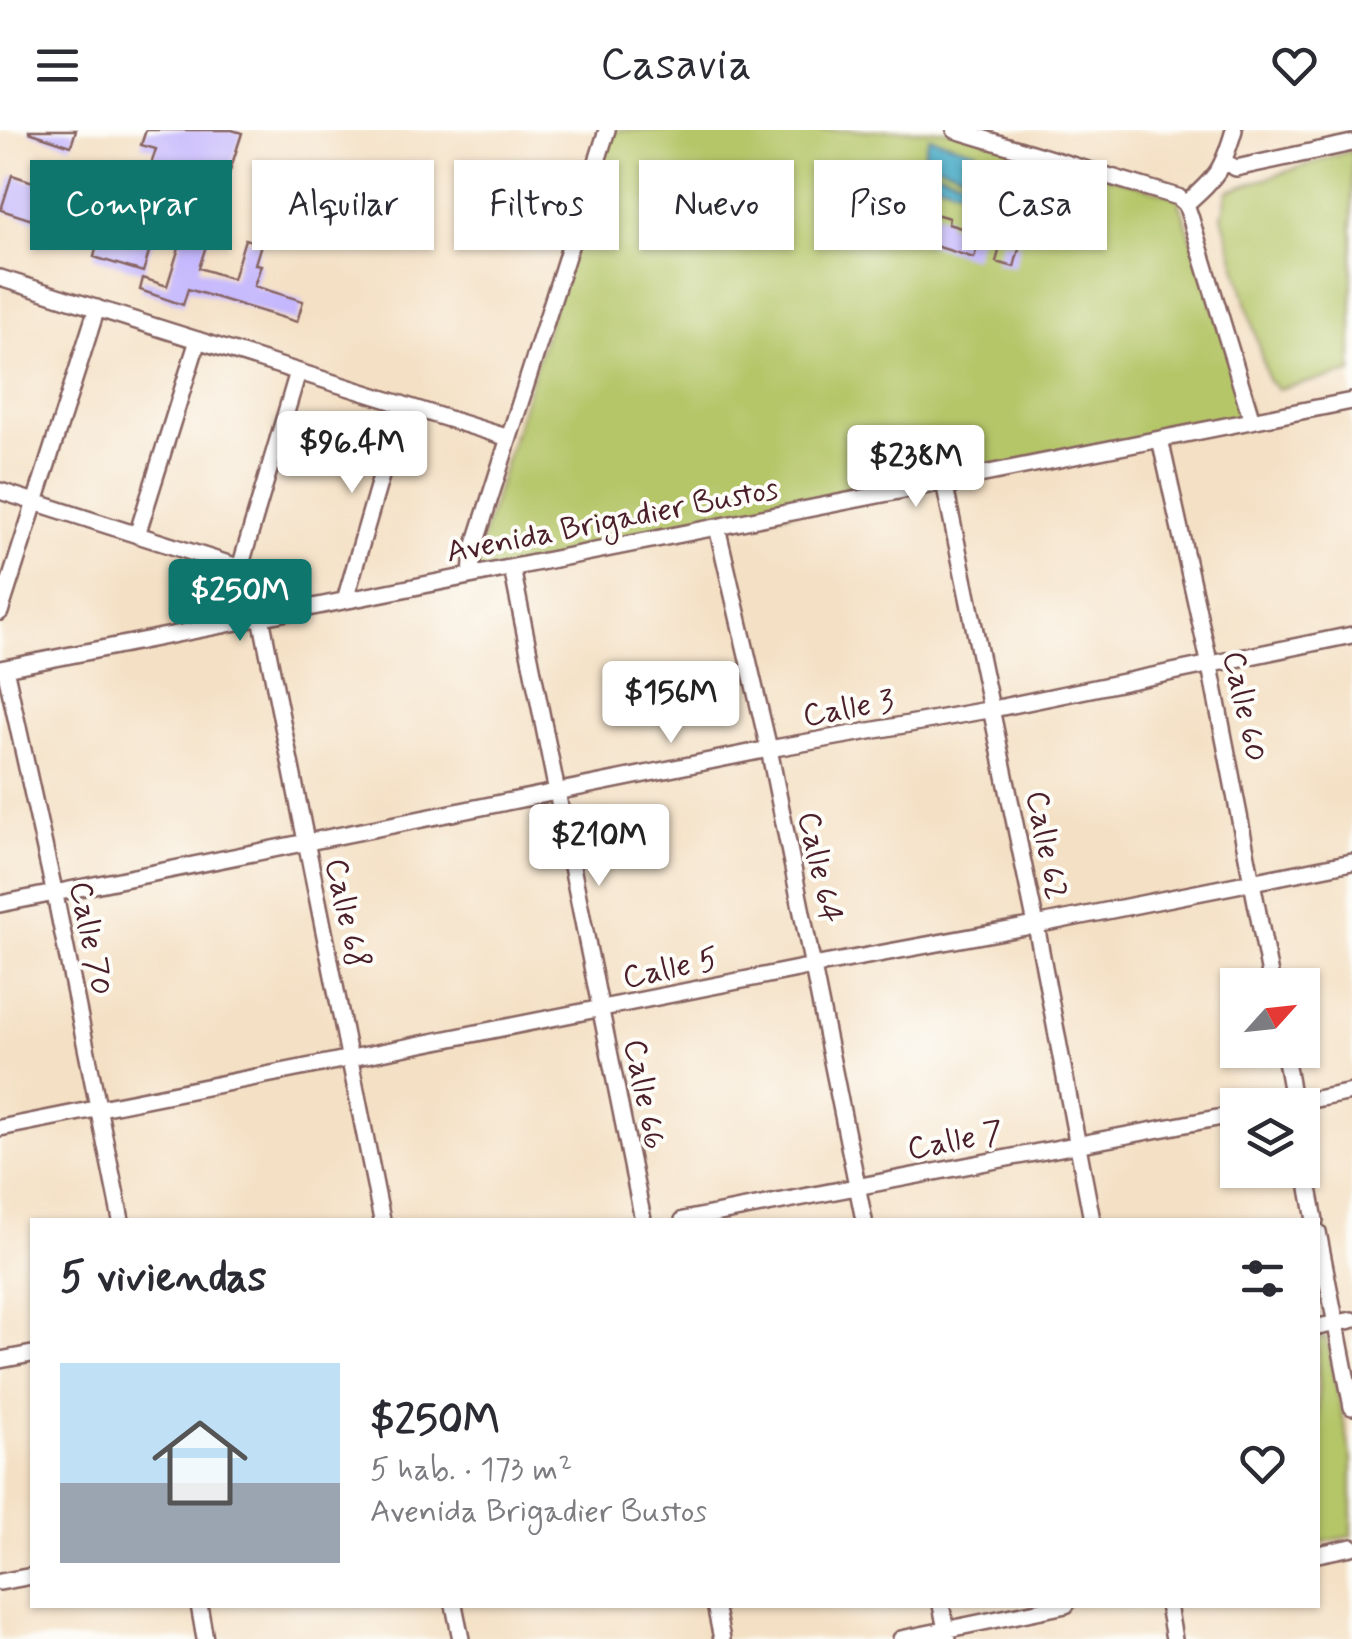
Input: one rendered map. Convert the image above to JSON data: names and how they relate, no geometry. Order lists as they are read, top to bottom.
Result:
{
  "streets": {
    "street": [
      "Avenida Brigadier Bustos",
      "Calle 60",
      "Calle 3",
      "Calle 62",
      "Calle 64",
      "Calle 68",
      "Calle 70",
      "Calle 5",
      "Calle 66",
      "Calle 7"
    ]
  },
  "crossings": [
    ["Avenida Brigadier Bustos", "Calle 60"],
    ["Avenida Brigadier Bustos", "Calle 62"],
    ["Avenida Brigadier Bustos", "Calle 64"],
    ["Avenida Brigadier Bustos", "Calle 68"],
    ["Avenida Brigadier Bustos", "Calle 70"],
    ["Avenida Brigadier Bustos", "Calle 66"],
    ["Calle 60", "Calle 3"],
    ["Calle 60", "Calle 5"],
    ["Calle 3", "Calle 62"],
    ["Calle 3", "Calle 64"],
    ["Calle 3", "Calle 68"],
    ["Calle 3", "Calle 70"],
    ["Calle 3", "Calle 66"],
    ["Calle 62", "Calle 5"],
    ["Calle 62", "Calle 7"],
    ["Calle 64", "Calle 5"],
    ["Calle 64", "Calle 7"],
    ["Calle 68", "Calle 5"],
    ["Calle 70", "Calle 5"],
    ["Calle 5", "Calle 66"]
  ],
  "north": "top right",
  "page": {
    "header": "Casavia",
    "chip": [
      "Comprar",
      "Alquilar",
      "Filtros",
      "Nuevo",
      "Piso",
      "Casa"
    ],
    "price": [
      "$96.4M",
      "$238M",
      "$250M",
      "$156M",
      "$210M"
    ],
    "heading": "5 viviendas",
    "list": [
      {
        "name": "$250M",
        "note": "5 hab. · 173 m² · Avenida Brigadier Bustos"
      }
    ]
  }
}
